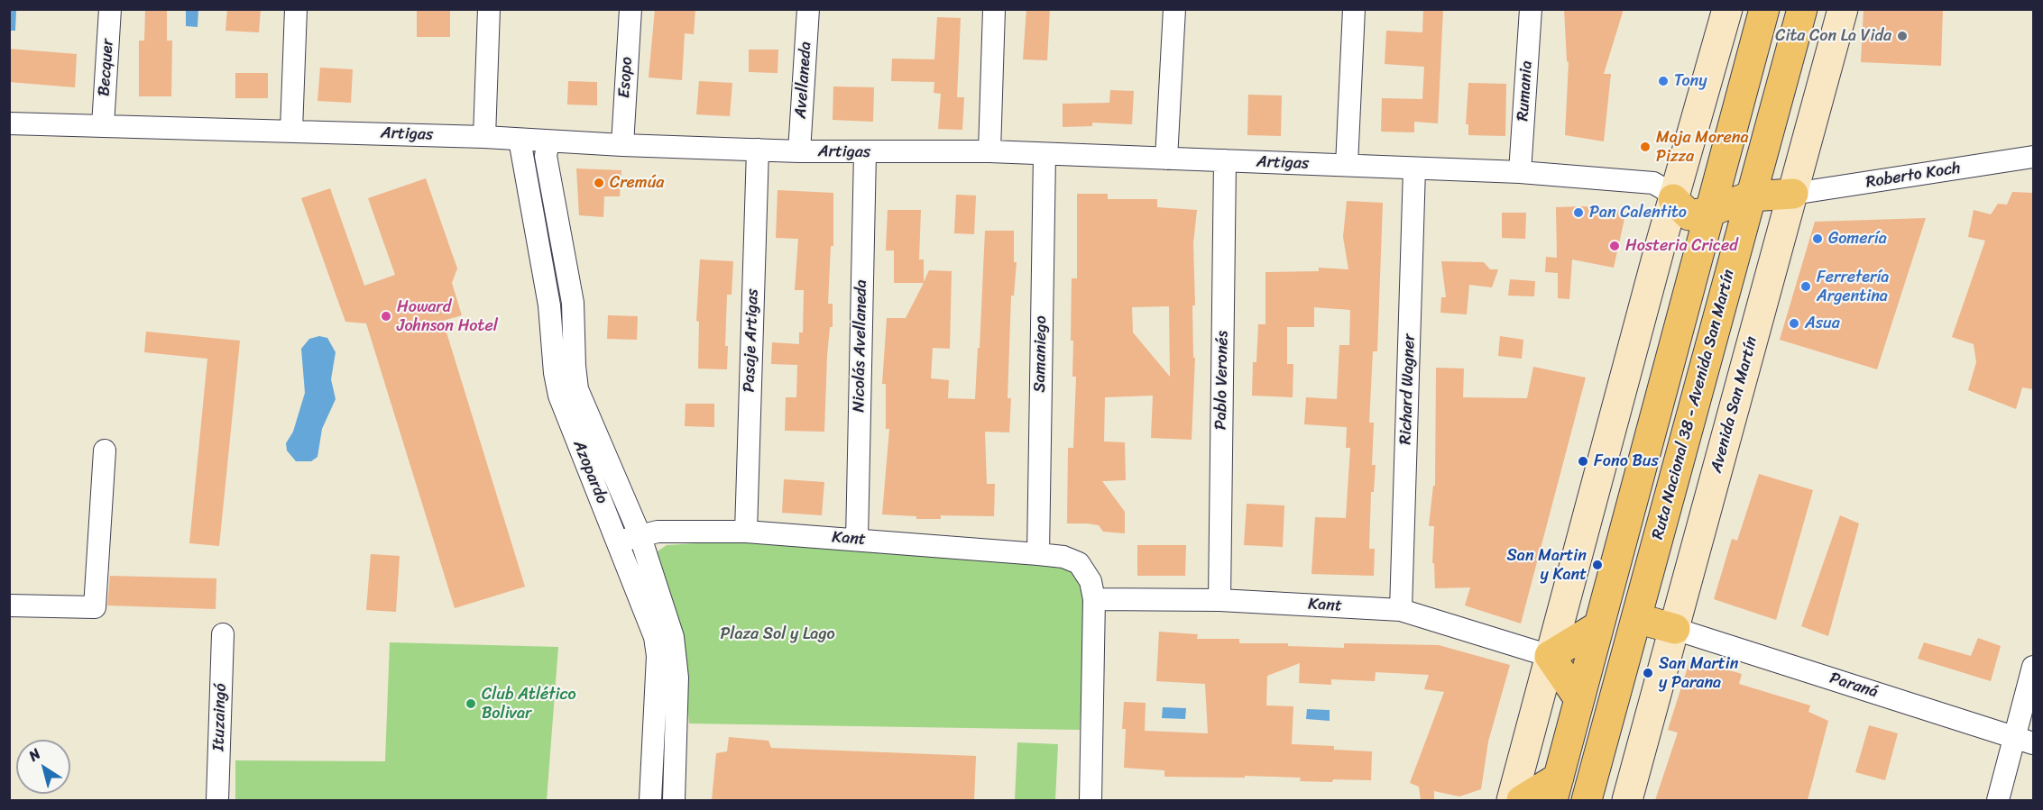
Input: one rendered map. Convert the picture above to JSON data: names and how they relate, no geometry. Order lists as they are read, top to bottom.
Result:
{
  "streets": {
    "main road": ["Ruta Nacional 38 - Avenida San Martín", "Avenida San Martín"],
    "street": [
      "Becquer",
      "Esopo",
      "Avellaneda",
      "Rumania",
      "Artigas",
      "Roberto Koch",
      "Pasaje Artigas",
      "Nicolás Avellaneda",
      "Samaniego",
      "Pablo Veronés",
      "Richard Wagner",
      "Azopardo",
      "Kant",
      "Paraná",
      "Ituzaingó"
    ]
  },
  "crossings": [
    ["Becquer", "Artigas"],
    ["Esopo", "Artigas"],
    ["Avellaneda", "Artigas"],
    ["Rumania", "Artigas"],
    ["Artigas", "Pasaje Artigas"],
    ["Artigas", "Nicolás Avellaneda"],
    ["Artigas", "Samaniego"],
    ["Artigas", "Pablo Veronés"],
    ["Artigas", "Richard Wagner"],
    ["Artigas", "Azopardo"],
    ["Roberto Koch", "Avenida San Martín"],
    ["Pasaje Artigas", "Kant"],
    ["Nicolás Avellaneda", "Kant"],
    ["Samaniego", "Kant"],
    ["Pablo Veronés", "Kant"],
    ["Richard Wagner", "Kant"],
    ["Avenida San Martín", "Paraná"],
    ["Azopardo", "Kant"]
  ],
  "parks": ["Plaza Sol y Lago"],
  "places": [
    "Cita Con La Vida",
    "Tony",
    "Maja Morena Pizza",
    "Cremúa",
    "Pan Calentito",
    "Gomería",
    "Hosteria Criced",
    "Ferretería Argentina",
    "Howard Johnson Hotel",
    "Asua",
    "Fono Bus",
    "San Martin y Kant",
    "San Martin y Parana",
    "Club Atlético Bolivar"
  ],
  "north": "top left"
}
